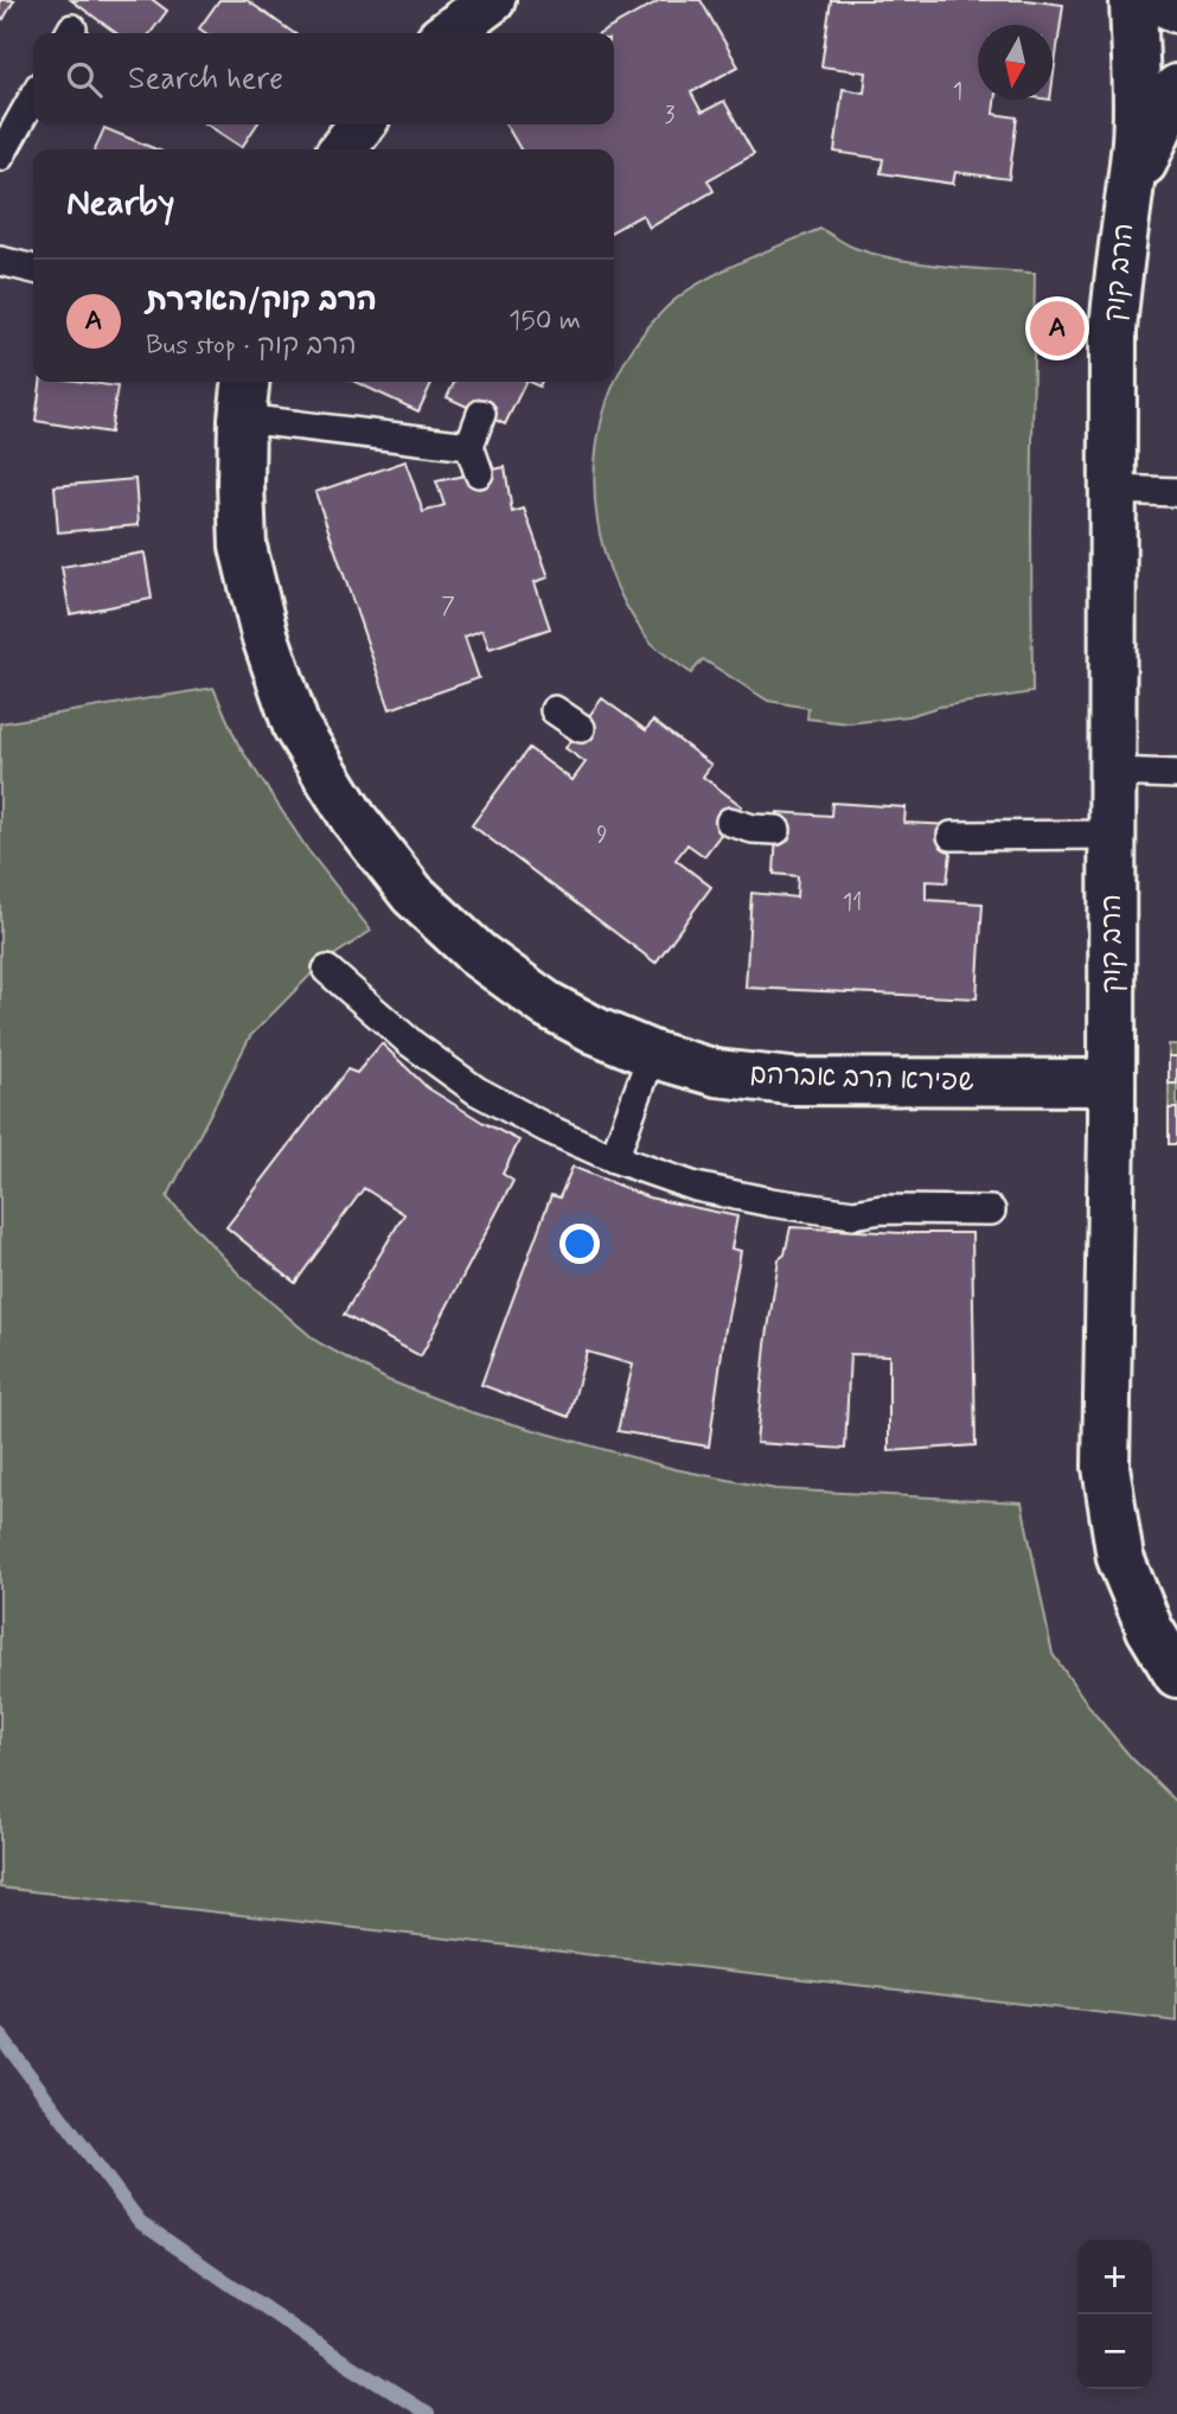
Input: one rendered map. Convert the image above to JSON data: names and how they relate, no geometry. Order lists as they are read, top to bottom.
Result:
{
  "streets": {
    "street": ["הרב קוק", "שפירא הרב אברהם"]
  },
  "crossings": [
    ["הרב קוק", "שפירא הרב אברהם"]
  ],
  "house_numbers": [
    "1",
    "3",
    "7",
    "9",
    "11"
  ],
  "north": "bottom",
  "page": {
    "search": "Search here",
    "heading": "Nearby",
    "list": [
      {
        "mark": "A",
        "name": "הרב קוק/האדרת",
        "note": "Bus stop · הרב קוק",
        "value": "150 m"
      }
    ],
    "pins": "A",
    "map_buttons": ["+", "−"]
  }
}
